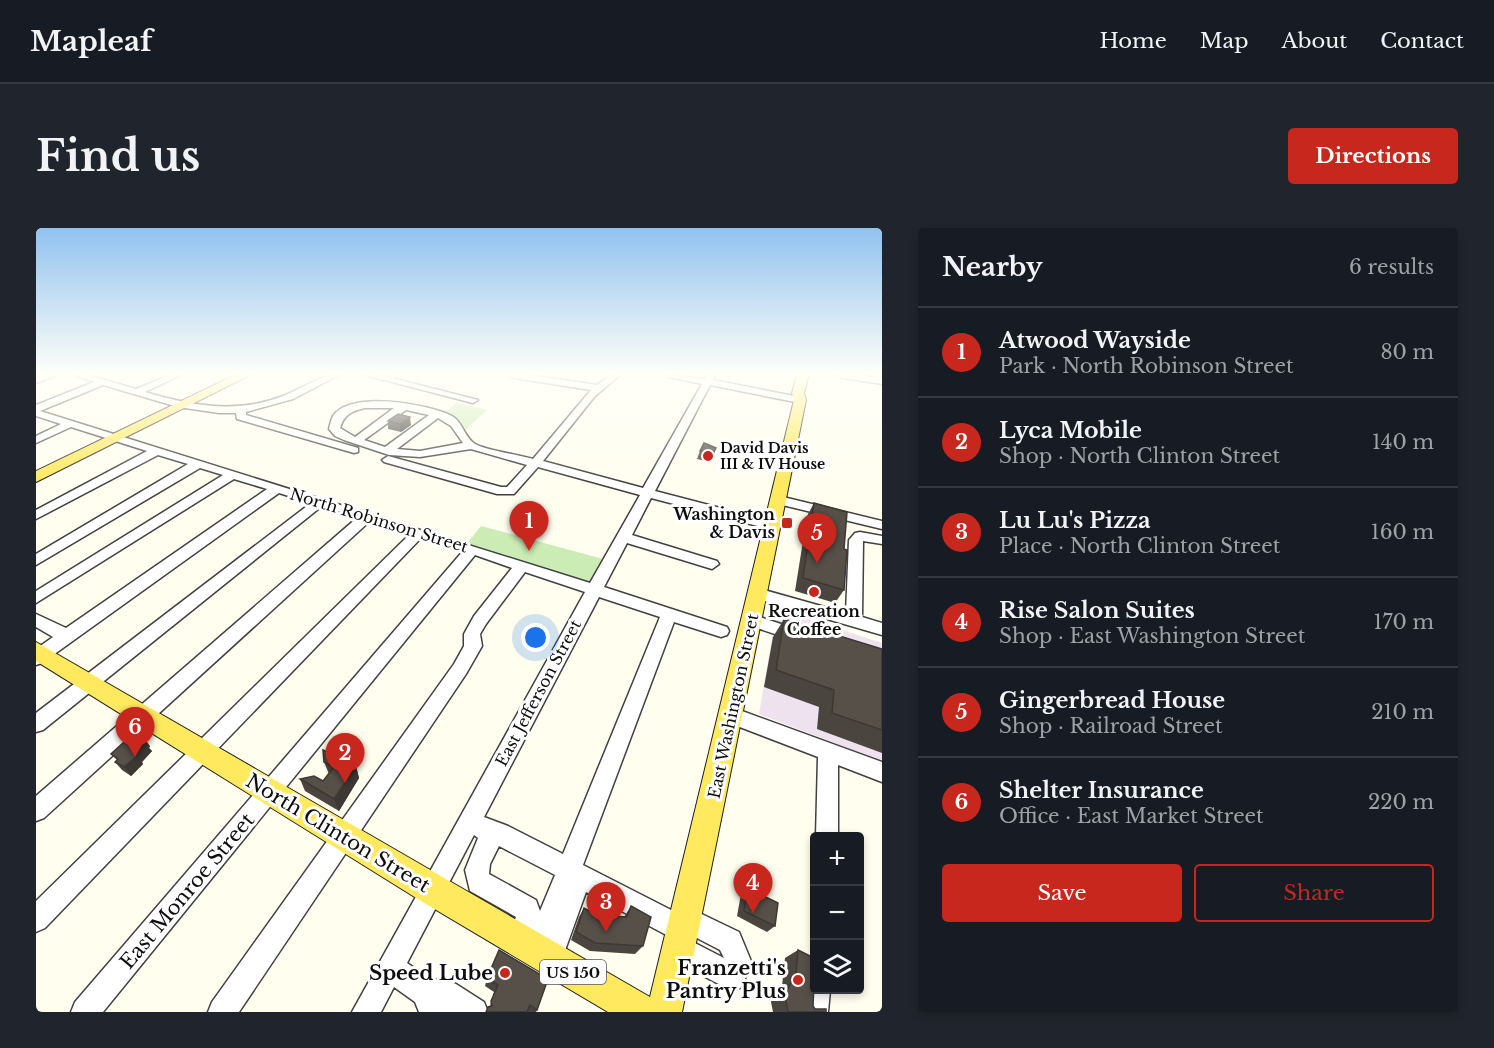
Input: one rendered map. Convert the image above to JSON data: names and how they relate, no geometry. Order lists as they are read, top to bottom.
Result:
{
  "streets": {
    "main road": ["East Washington Street", "North Clinton Street", "US 150"],
    "street": ["North Robinson Street", "East Jefferson Street", "East Monroe Street"]
  },
  "crossings": [
    ["North Robinson Street", "East Jefferson Street"],
    ["North Robinson Street", "East Monroe Street"],
    ["East Jefferson Street", "North Clinton Street"],
    ["North Clinton Street", "East Monroe Street"]
  ],
  "places": {
    "other": [
      "David Davis III & IV House",
      "Recreation Coffee",
      "Speed Lube",
      "Franzetti's Pantry Plus"
    ],
    "transit": ["Washington & Davis"]
  },
  "page": {
    "header": "Mapleaf",
    "nav": [
      "Home",
      "Map",
      "About",
      "Contact"
    ],
    "buttons": [
      "Directions",
      ["Save", "Share"]
    ],
    "title": "Find us",
    "heading": ["Nearby", "6 results"],
    "list": [
      {
        "mark": "1",
        "name": "Atwood Wayside",
        "note": "Park · North Robinson Street",
        "value": "80 m"
      },
      {
        "mark": "2",
        "name": "Lyca Mobile",
        "note": "Shop · North Clinton Street",
        "value": "140 m"
      },
      {
        "mark": "3",
        "name": "Lu Lu's Pizza",
        "note": "Place · North Clinton Street",
        "value": "160 m"
      },
      {
        "mark": "4",
        "name": "Rise Salon Suites",
        "note": "Shop · East Washington Street",
        "value": "170 m"
      },
      {
        "mark": "5",
        "name": "Gingerbread House",
        "note": "Shop · Railroad Street",
        "value": "210 m"
      },
      {
        "mark": "6",
        "name": "Shelter Insurance",
        "note": "Office · East Market Street",
        "value": "220 m"
      }
    ],
    "pins": [
      "1",
      "5",
      "6",
      "2",
      "4",
      "3"
    ],
    "map_buttons": ["+", "−"]
  }
}
